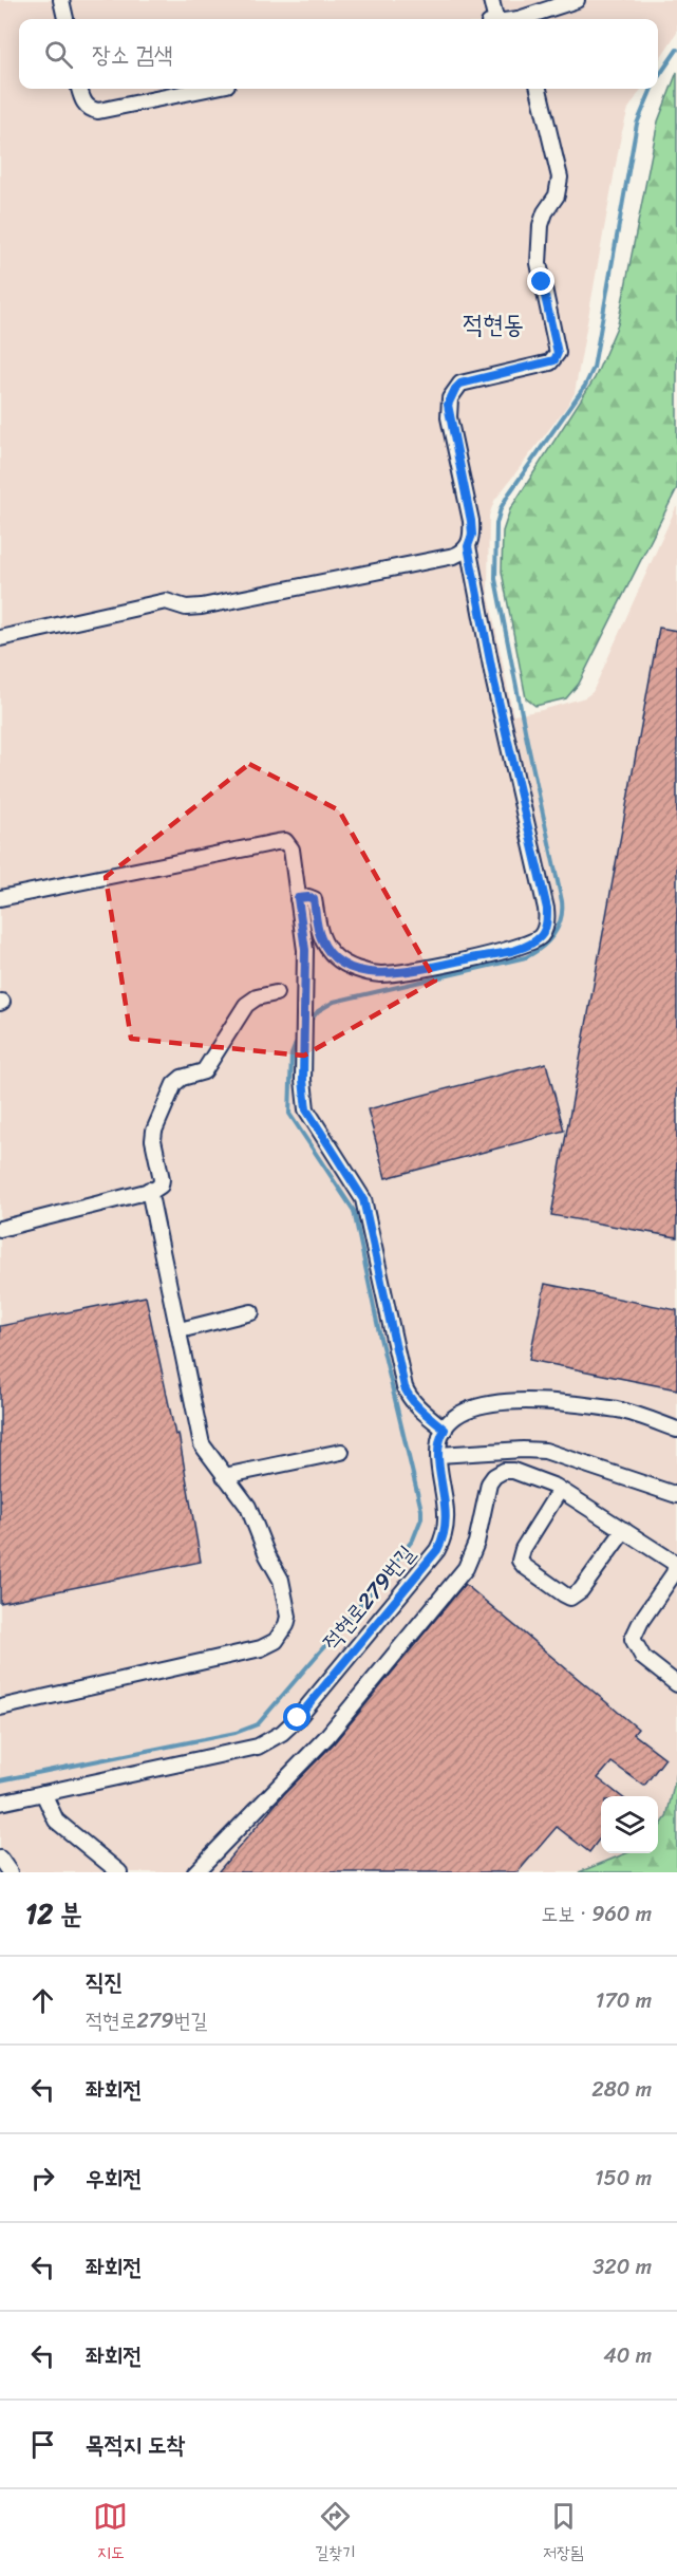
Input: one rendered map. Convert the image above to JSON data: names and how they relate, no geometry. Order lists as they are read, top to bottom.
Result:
{
  "streets": {
    "street": ["적현로279번길"]
  },
  "districts": ["적현동"],
  "page": {
    "search": "장소 검색",
    "heading": ["12 분", "도보 · 960 m"],
    "list": [
      ["직진", "적현로279번길", "170 m"],
      ["좌회전", "280 m"],
      ["우회전", "150 m"],
      ["좌회전", "320 m"],
      ["좌회전", "40 m"],
      "목적지 도착"
    ],
    "nav": ["지도", "길찾기", "저장됨"]
  }
}
